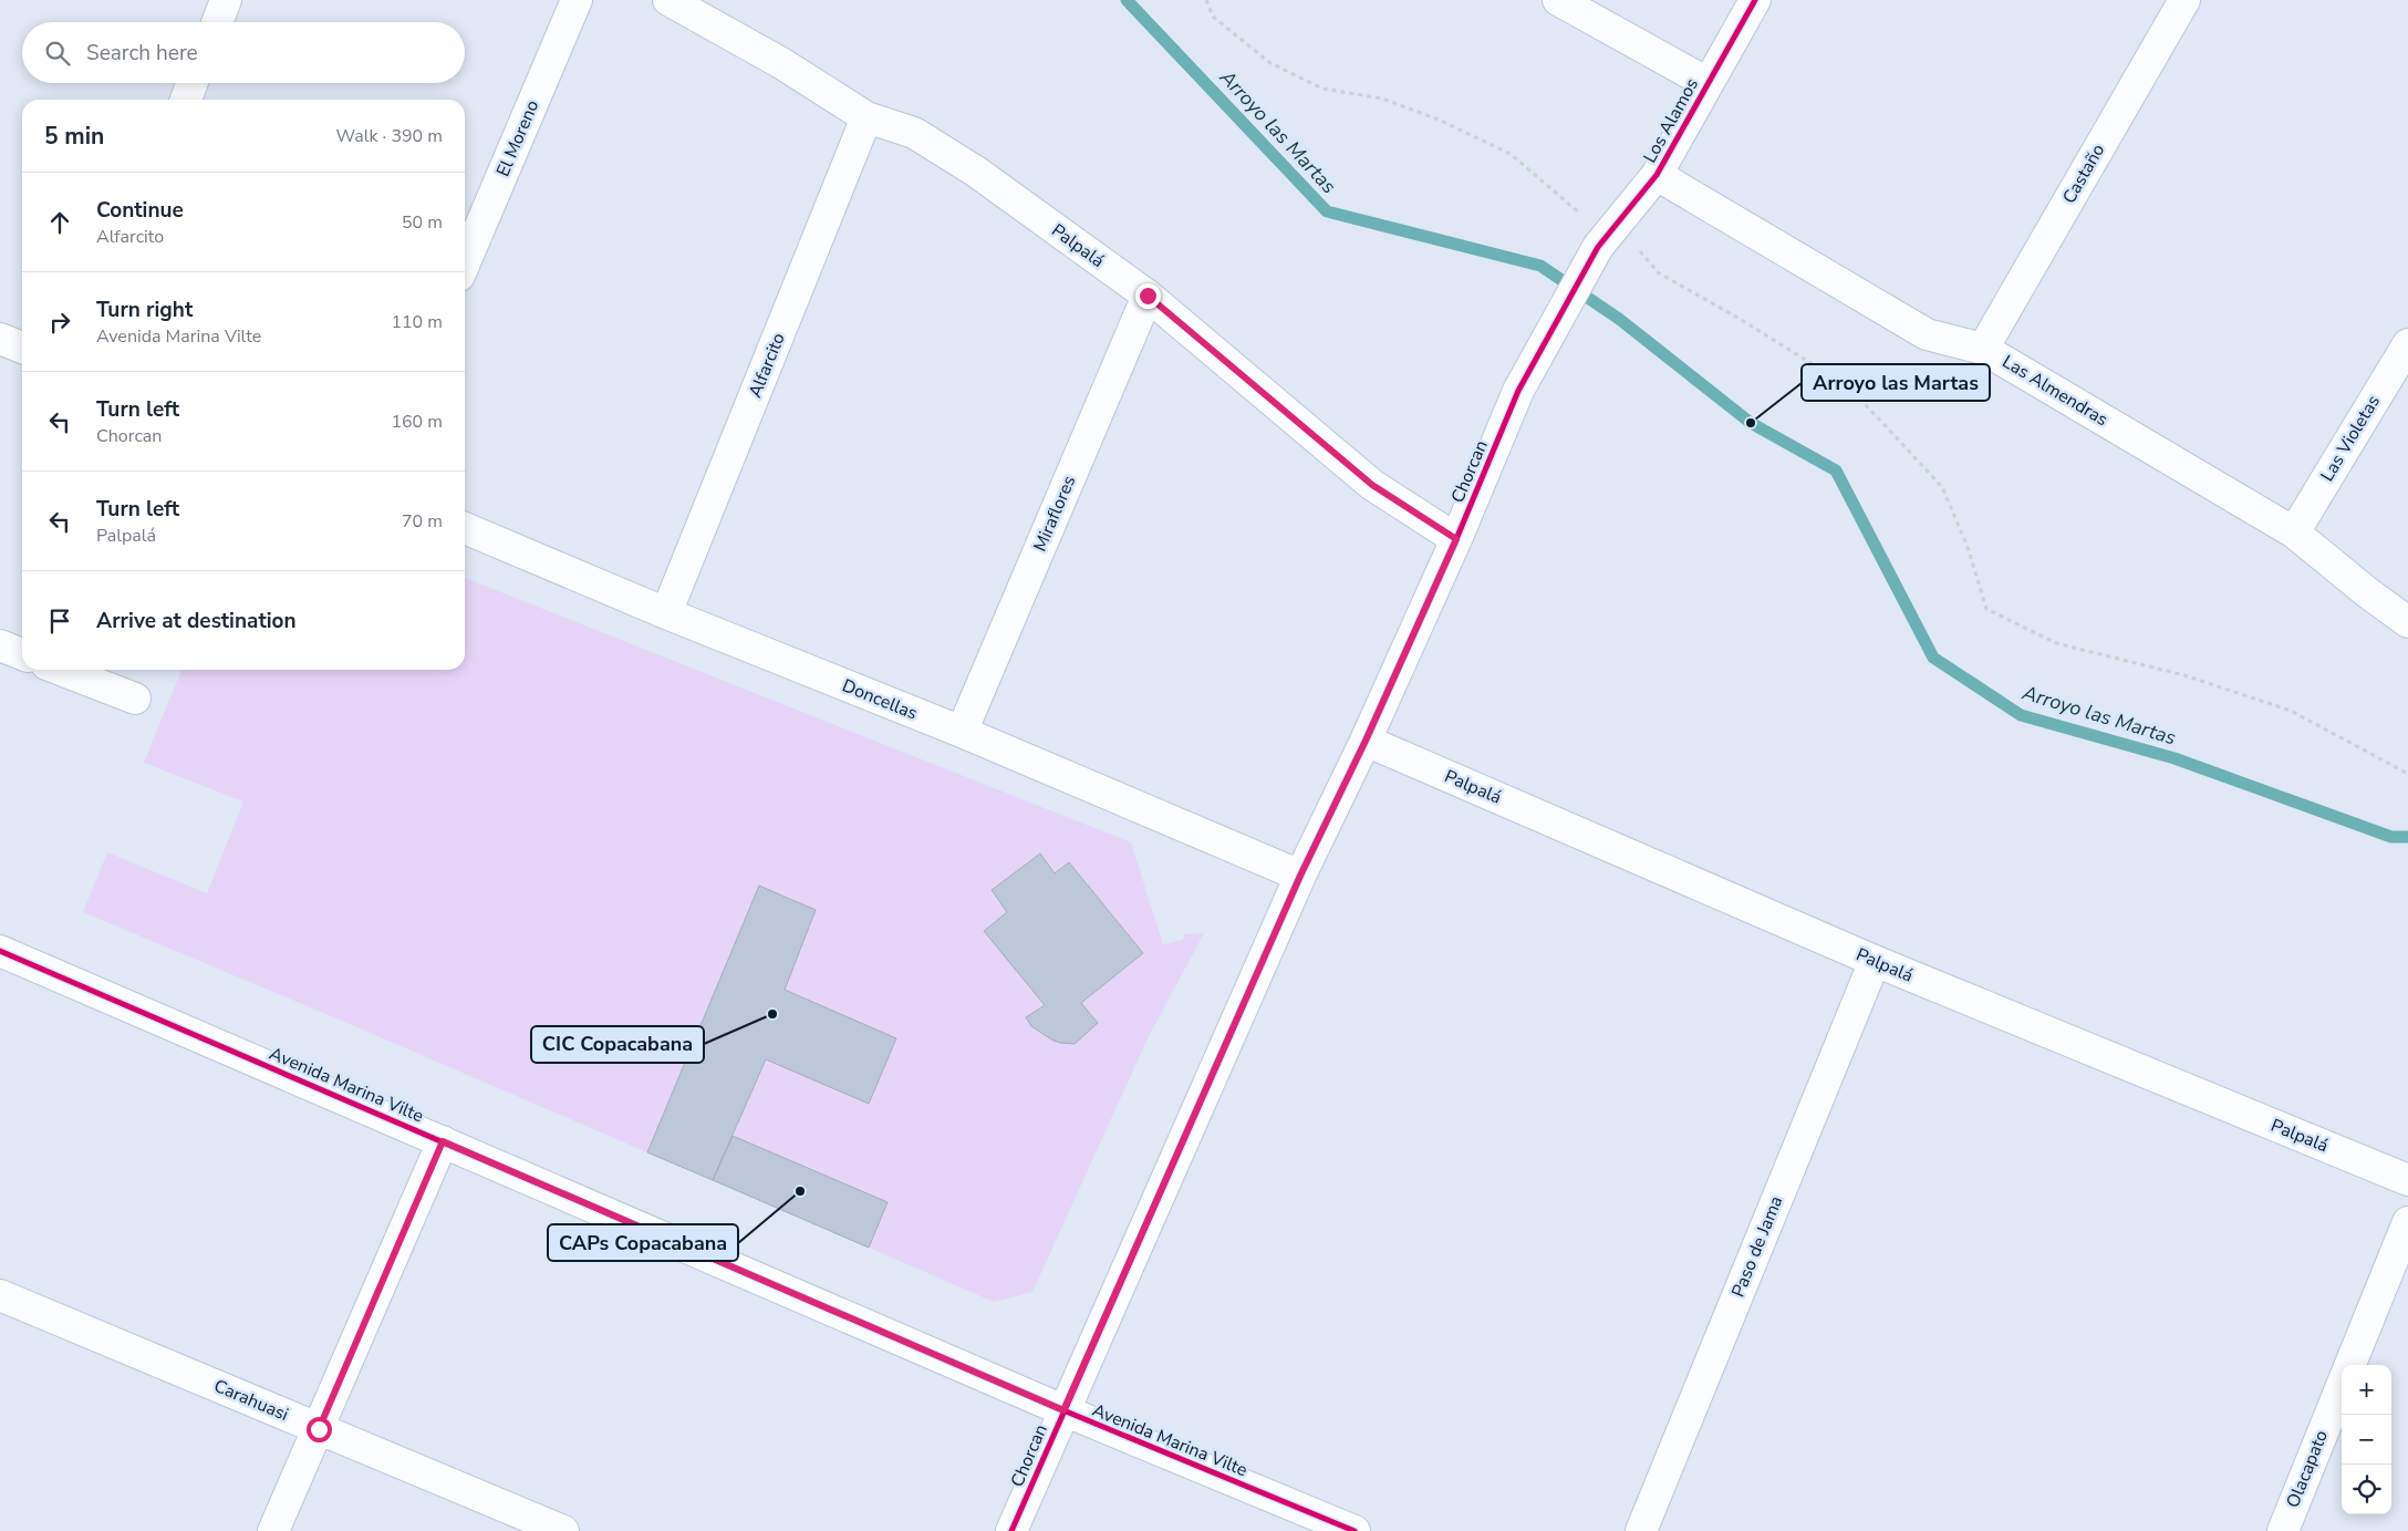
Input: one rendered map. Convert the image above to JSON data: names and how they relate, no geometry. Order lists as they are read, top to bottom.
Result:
{
  "streets": {
    "street": [
      "Los Alamos",
      "El Moreno",
      "Castaño",
      "Palpalá",
      "Alfarcito",
      "Las Almendras",
      "Las Violetas",
      "Chorcan",
      "Miraflores",
      "Doncellas",
      "Avenida Marina Vilte",
      "Paso de Jama",
      "Carahuasi",
      "Olacapato"
    ]
  },
  "crossings": [
    ["Los Alamos", "Las Almendras"],
    ["Los Alamos", "Chorcan"],
    ["Castaño", "Las Almendras"],
    ["Palpalá", "Alfarcito"],
    ["Palpalá", "Chorcan"],
    ["Palpalá", "Miraflores"],
    ["Palpalá", "Paso de Jama"],
    ["Alfarcito", "Doncellas"],
    ["Las Almendras", "Las Violetas"],
    ["Chorcan", "Doncellas"],
    ["Chorcan", "Avenida Marina Vilte"],
    ["Miraflores", "Doncellas"]
  ],
  "water": ["Arroyo las Martas"],
  "places": ["Arroyo las Martas", "CIC Copacabana", "CAPs Copacabana"],
  "page": {
    "search": "Search here",
    "heading": ["5 min", "Walk · 390 m"],
    "list": [
      ["Continue", "Alfarcito", "50 m"],
      ["Turn right", "Avenida Marina Vilte", "110 m"],
      ["Turn left", "Chorcan", "160 m"],
      ["Turn left", "Palpalá", "70 m"],
      "Arrive at destination"
    ],
    "map_buttons": ["+", "−"]
  }
}
